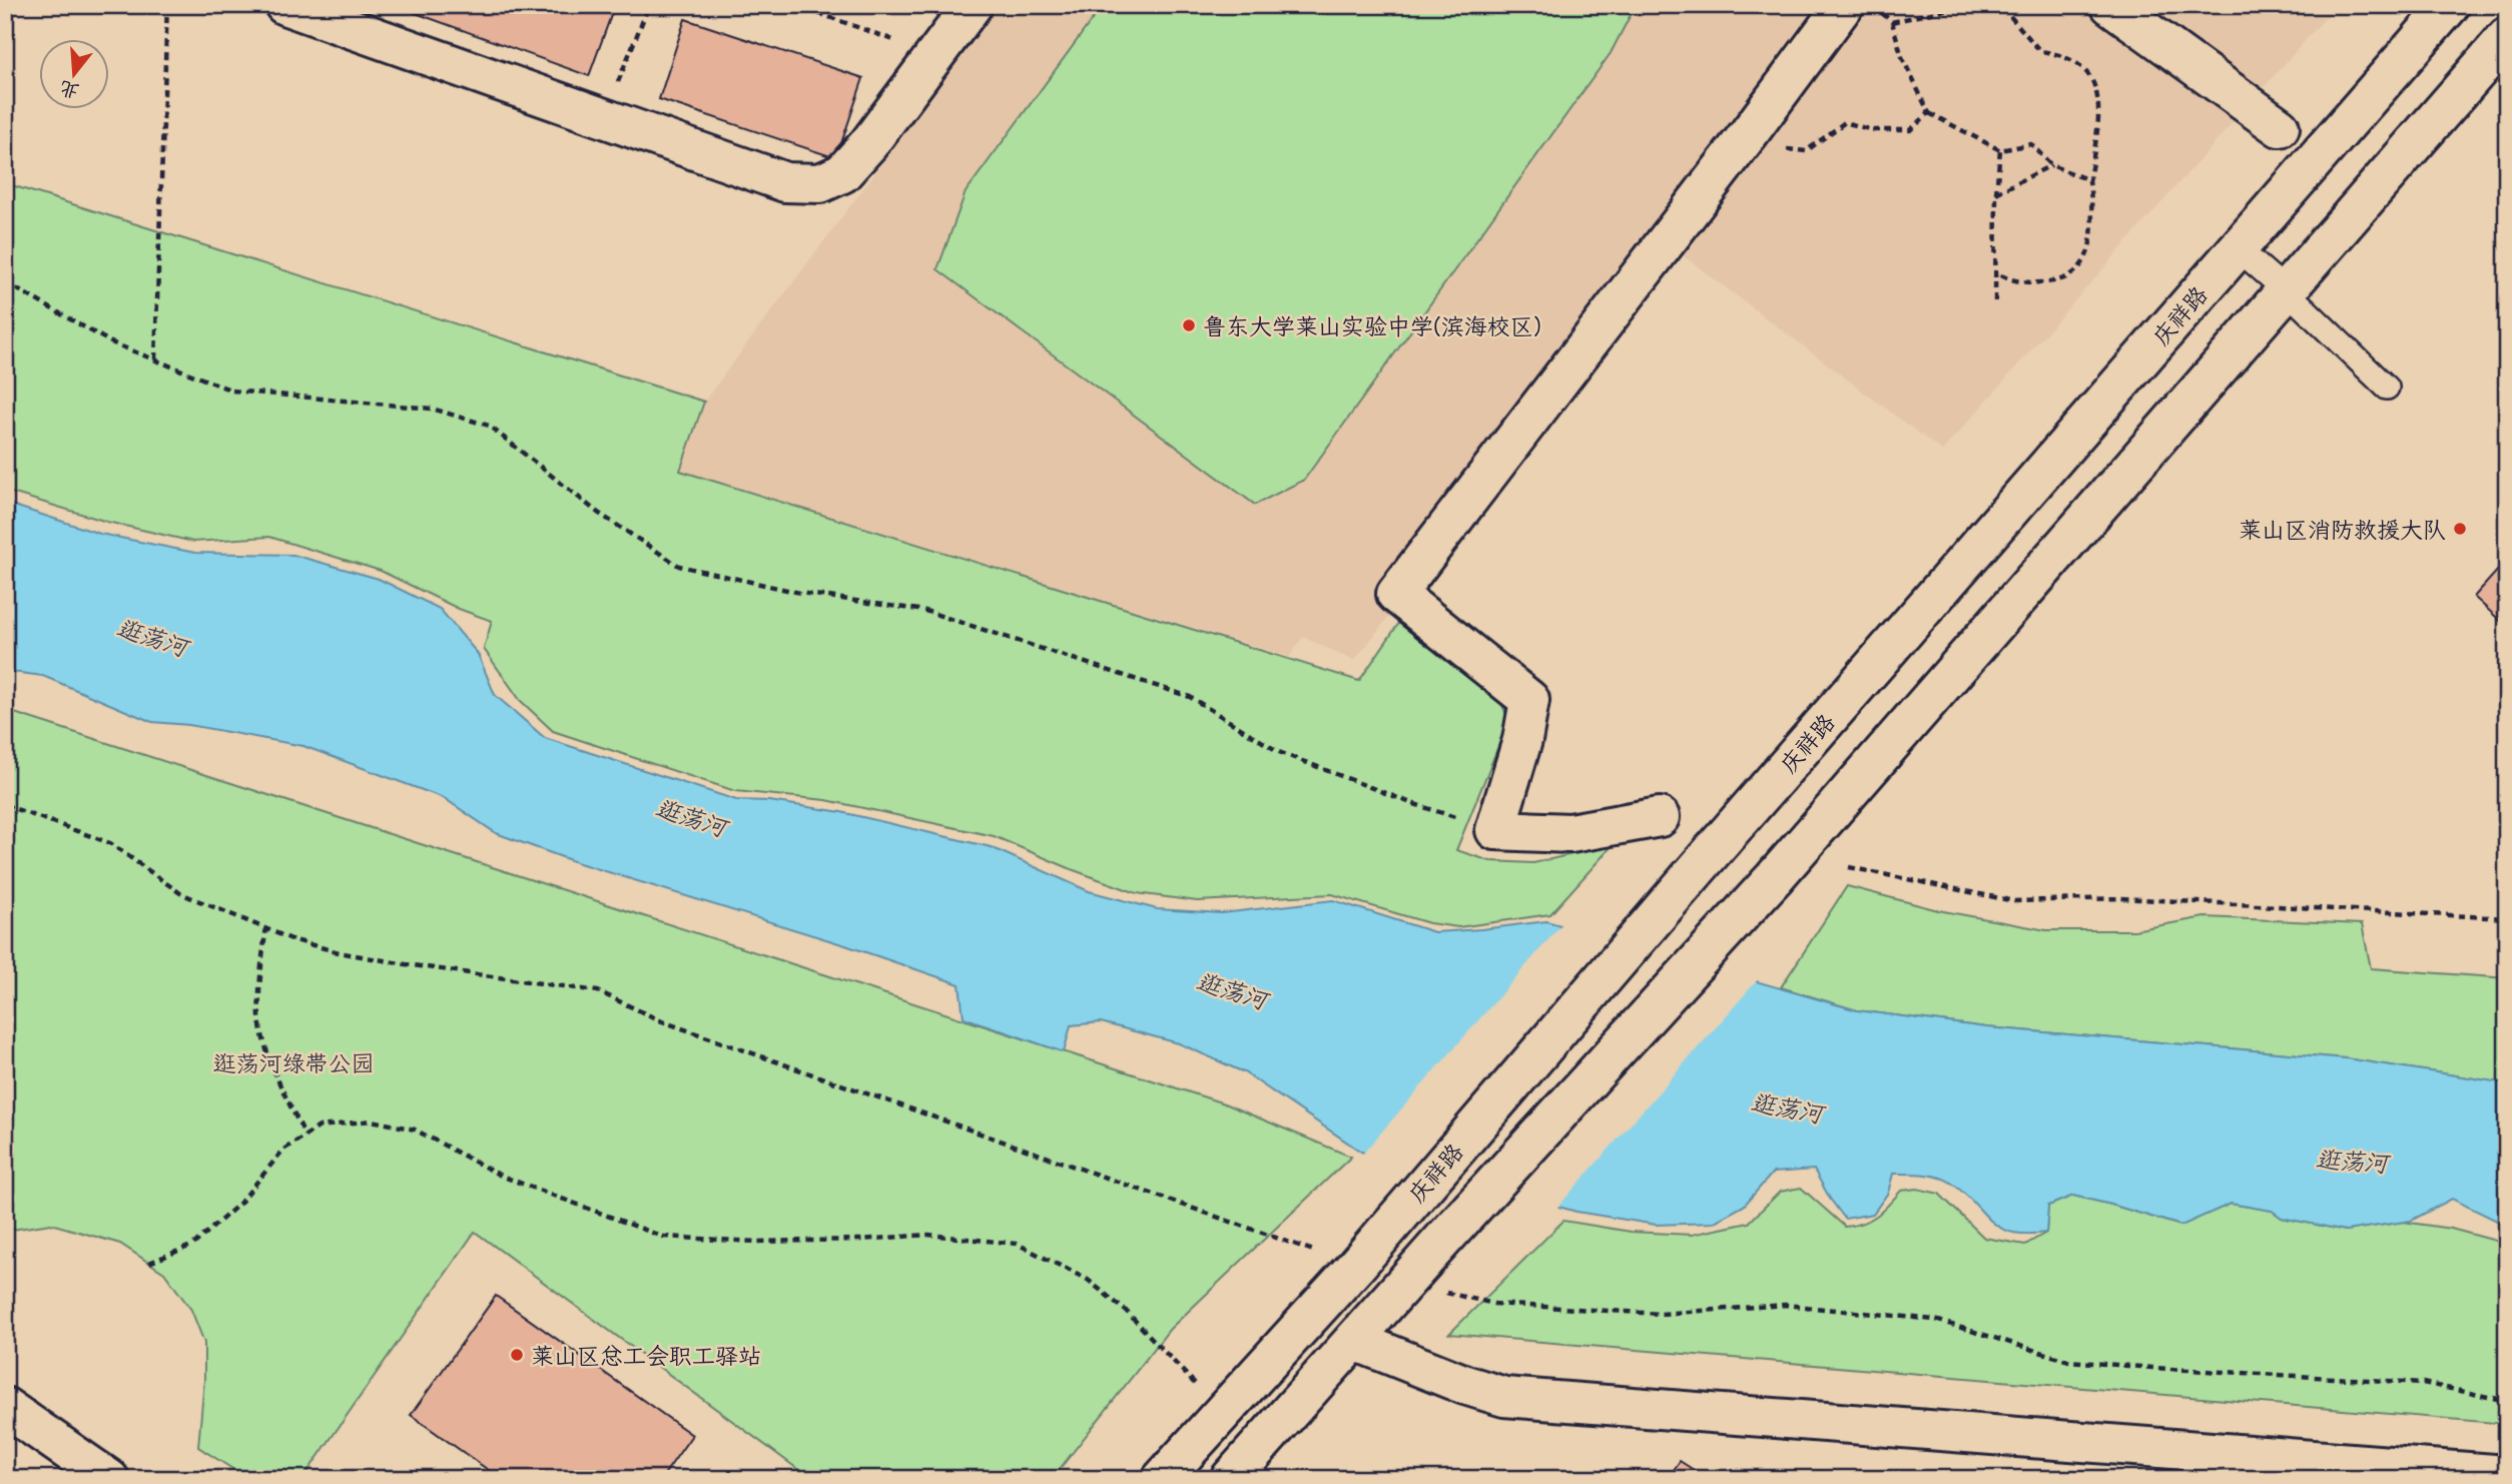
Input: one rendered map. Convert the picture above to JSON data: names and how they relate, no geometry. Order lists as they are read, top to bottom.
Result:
{
  "streets": {
    "street": ["庆祥路"]
  },
  "water": ["逛荡河"],
  "parks": ["逛荡河绿带公园"],
  "places": ["鲁东大学莱山实验中学(滨海校区)", "莱山区消防救援大队", "莱山区总工会职工驿站"],
  "north": "bottom"
}
